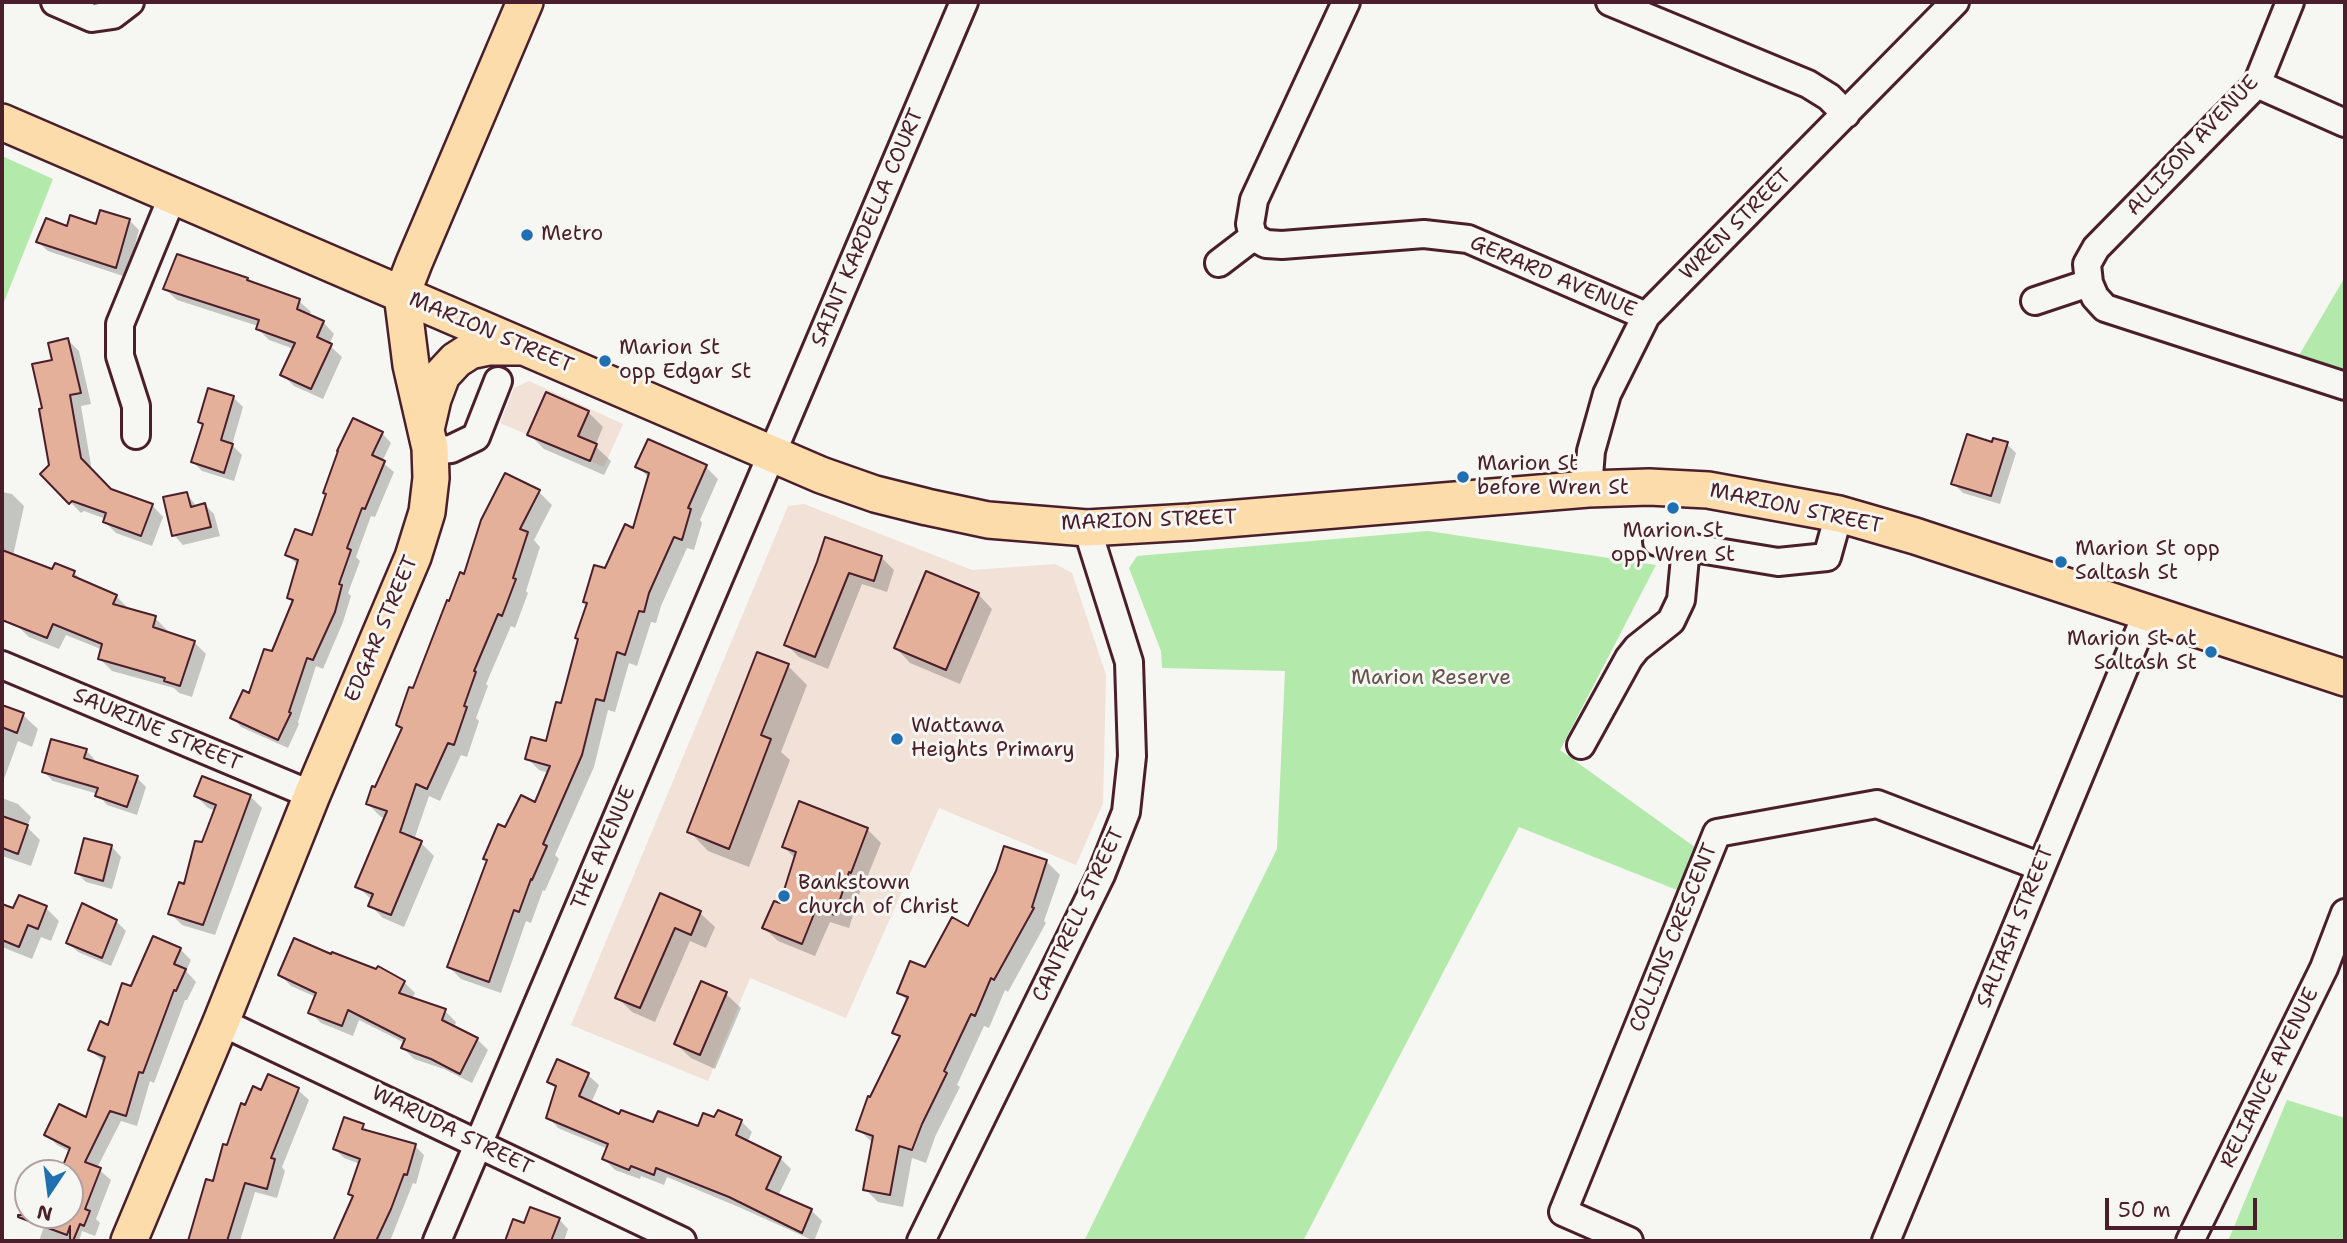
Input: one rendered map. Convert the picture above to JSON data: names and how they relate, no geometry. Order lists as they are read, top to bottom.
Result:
{
  "streets": {
    "main road": ["MARION STREET", "EDGAR STREET"],
    "street": [
      "ALLISON AVENUE",
      "WREN STREET",
      "SAINT KARDELLA COURT",
      "GERARD AVENUE",
      "SAURINE STREET",
      "THE AVENUE",
      "CANTRELL STREET",
      "SALTASH STREET",
      "COLLINS CRESCENT",
      "RELIANCE AVENUE",
      "WARUDA STREET"
    ]
  },
  "crossings": [
    ["WREN STREET", "GERARD AVENUE"],
    ["WREN STREET", "MARION STREET"],
    ["SAINT KARDELLA COURT", "MARION STREET"],
    ["SAINT KARDELLA COURT", "THE AVENUE"],
    ["MARION STREET", "EDGAR STREET"],
    ["MARION STREET", "THE AVENUE"],
    ["MARION STREET", "CANTRELL STREET"],
    ["MARION STREET", "SALTASH STREET"],
    ["EDGAR STREET", "SAURINE STREET"],
    ["EDGAR STREET", "WARUDA STREET"],
    ["THE AVENUE", "WARUDA STREET"],
    ["SALTASH STREET", "COLLINS CRESCENT"]
  ],
  "parks": ["Marion Reserve"],
  "places": [
    "Metro",
    "Marion St opp Edgar St",
    "Marion St before Wren St",
    "Marion St opp Wren St",
    "Marion St opp Saltash St",
    "Marion St at Saltash St",
    "Wattawa Heights Primary",
    "Bankstown church of Christ"
  ],
  "scale_bar": "50 m",
  "north": "bottom"
}
